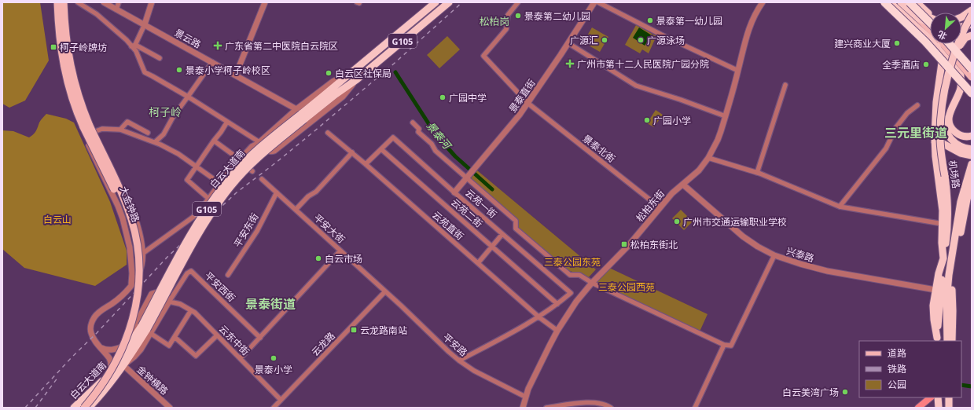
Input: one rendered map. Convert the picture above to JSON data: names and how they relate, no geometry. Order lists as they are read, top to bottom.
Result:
{
  "streets": {
    "highway": ["G105", "白云大道南", "机场路"],
    "main road": ["大金钟路"],
    "street": [
      "景云路",
      "景泰直街",
      "景泰北街",
      "云苑一街",
      "松柏东街",
      "云苑二街",
      "云苑直街",
      "平安大街",
      "平安东街",
      "兴泰路",
      "平安西街",
      "云东中街",
      "云龙路",
      "平安路",
      "金钟横路"
    ]
  },
  "crossings": [
    ["景云路", "白云大道南"],
    ["景泰直街", "景泰北街"],
    ["景泰直街", "云苑一街"],
    ["景泰北街", "松柏东街"],
    ["白云大道南", "金钟横路"],
    ["云苑一街", "云苑二街"],
    ["松柏东街", "云苑直街"],
    ["松柏东街", "兴泰路"],
    ["松柏东街", "平安路"],
    ["平安大街", "平安东街"],
    ["平安大街", "云龙路"],
    ["平安大街", "平安路"],
    ["平安西街", "云东中街"],
    ["云东中街", "云龙路"],
    ["云龙路", "平安路"]
  ],
  "districts": [
    "松柏岗",
    "柯子岭",
    "三元里街道",
    "景泰街道"
  ],
  "water": ["景泰河"],
  "parks": ["白云山", "三泰公园东苑", "三泰公园西苑"],
  "places": {
    "other": [
      "景泰第二幼儿园",
      "景泰第一幼儿园",
      "广源汇",
      "广源泳场",
      "建兴商业大厦",
      "全季酒店",
      "景泰小学柯子岭校区",
      "白云区社保局",
      "广园中学",
      "广园小学",
      "广州市交通运输职业学校",
      "白云市场",
      "景泰小学",
      "白云美湾广场"
    ],
    "health": ["广东省第二中医院白云院区", "广州市第十二人民医院广园分院"],
    "transit": ["柯子岭牌坊", "松柏东街北", "云龙路南站"]
  },
  "legend": ["道路", "铁路", "公园"],
  "north": "bottom left"
}
